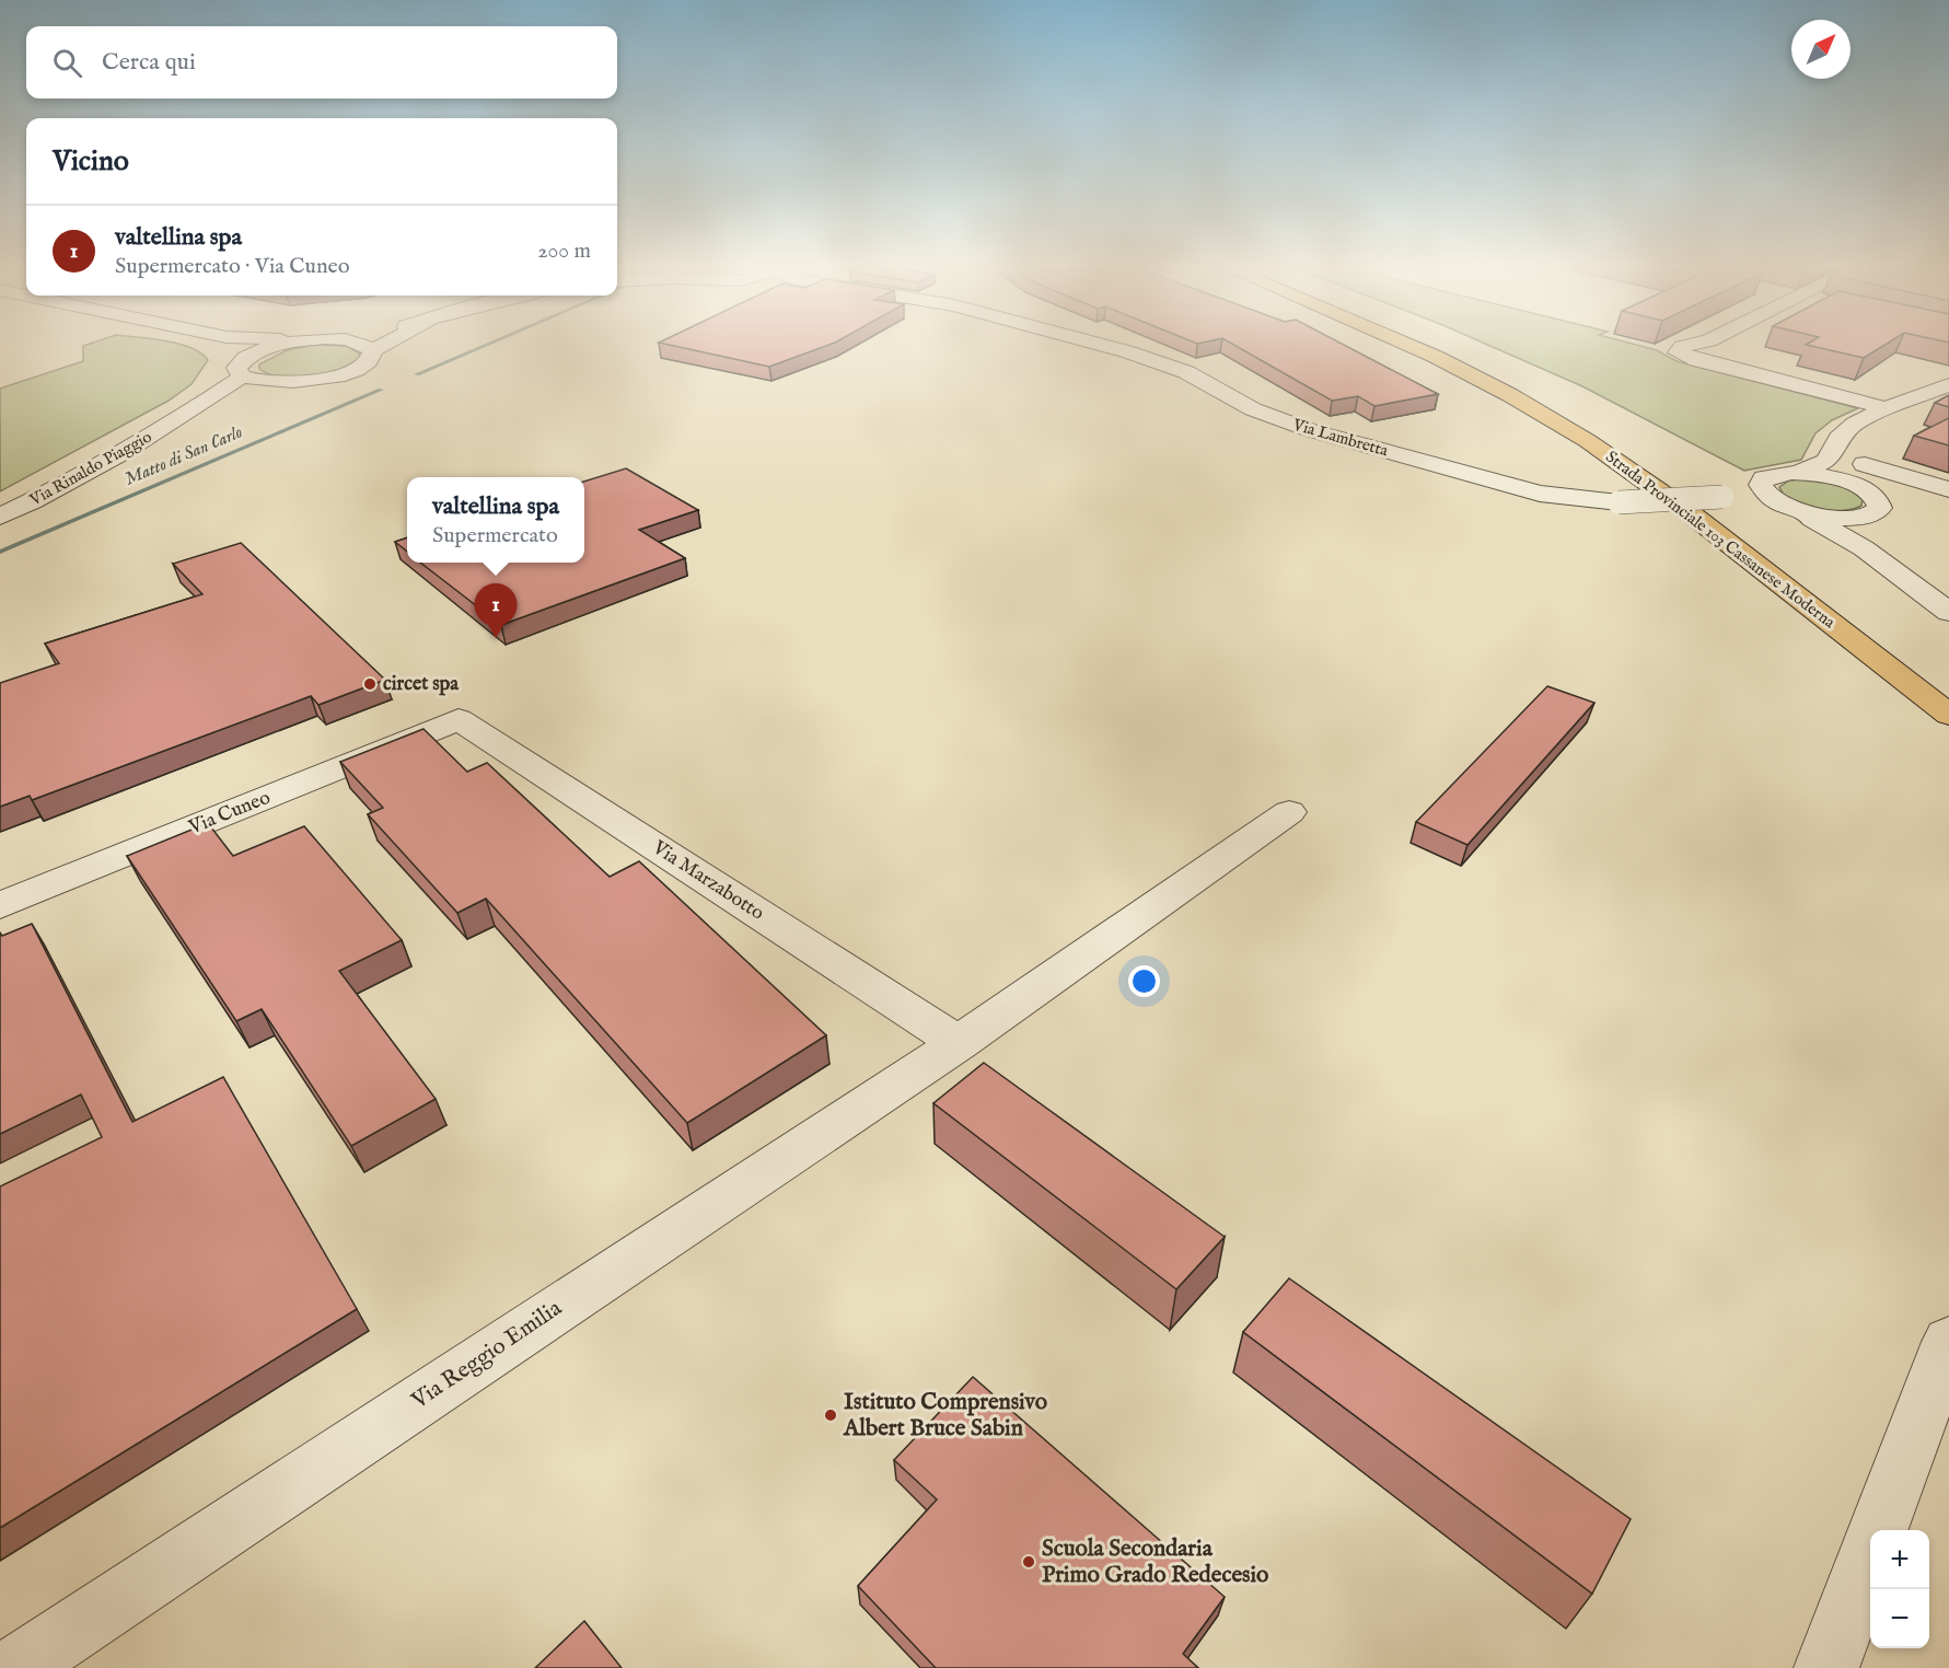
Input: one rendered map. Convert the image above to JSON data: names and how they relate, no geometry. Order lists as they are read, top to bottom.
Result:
{
  "streets": {
    "highway": ["Strada Provinciale 103 Cassanese Moderna"],
    "street": [
      "Via Lambretta",
      "Via Rinaldo Piaggio",
      "Via Cuneo",
      "Via Marzabotto",
      "Via Reggio Emilia"
    ]
  },
  "crossings": [
    ["Via Cuneo", "Via Marzabotto"],
    ["Via Marzabotto", "Via Reggio Emilia"]
  ],
  "water": ["Matto di San Carlo"],
  "places": ["circet spa", "Istituto Comprensivo Albert Bruce Sabin", "Scuola Secondaria Primo Grado Redecesio"],
  "north": "top right",
  "page": {
    "search": "Cerca qui",
    "heading": "Vicino",
    "list": [
      {
        "mark": "1",
        "name": "valtellina spa",
        "note": "Supermercato · Via Cuneo",
        "value": "200 m"
      }
    ],
    "popup": ["valtellina spa", "Supermercato"],
    "pins": "1",
    "map_buttons": ["+", "−"]
  }
}
